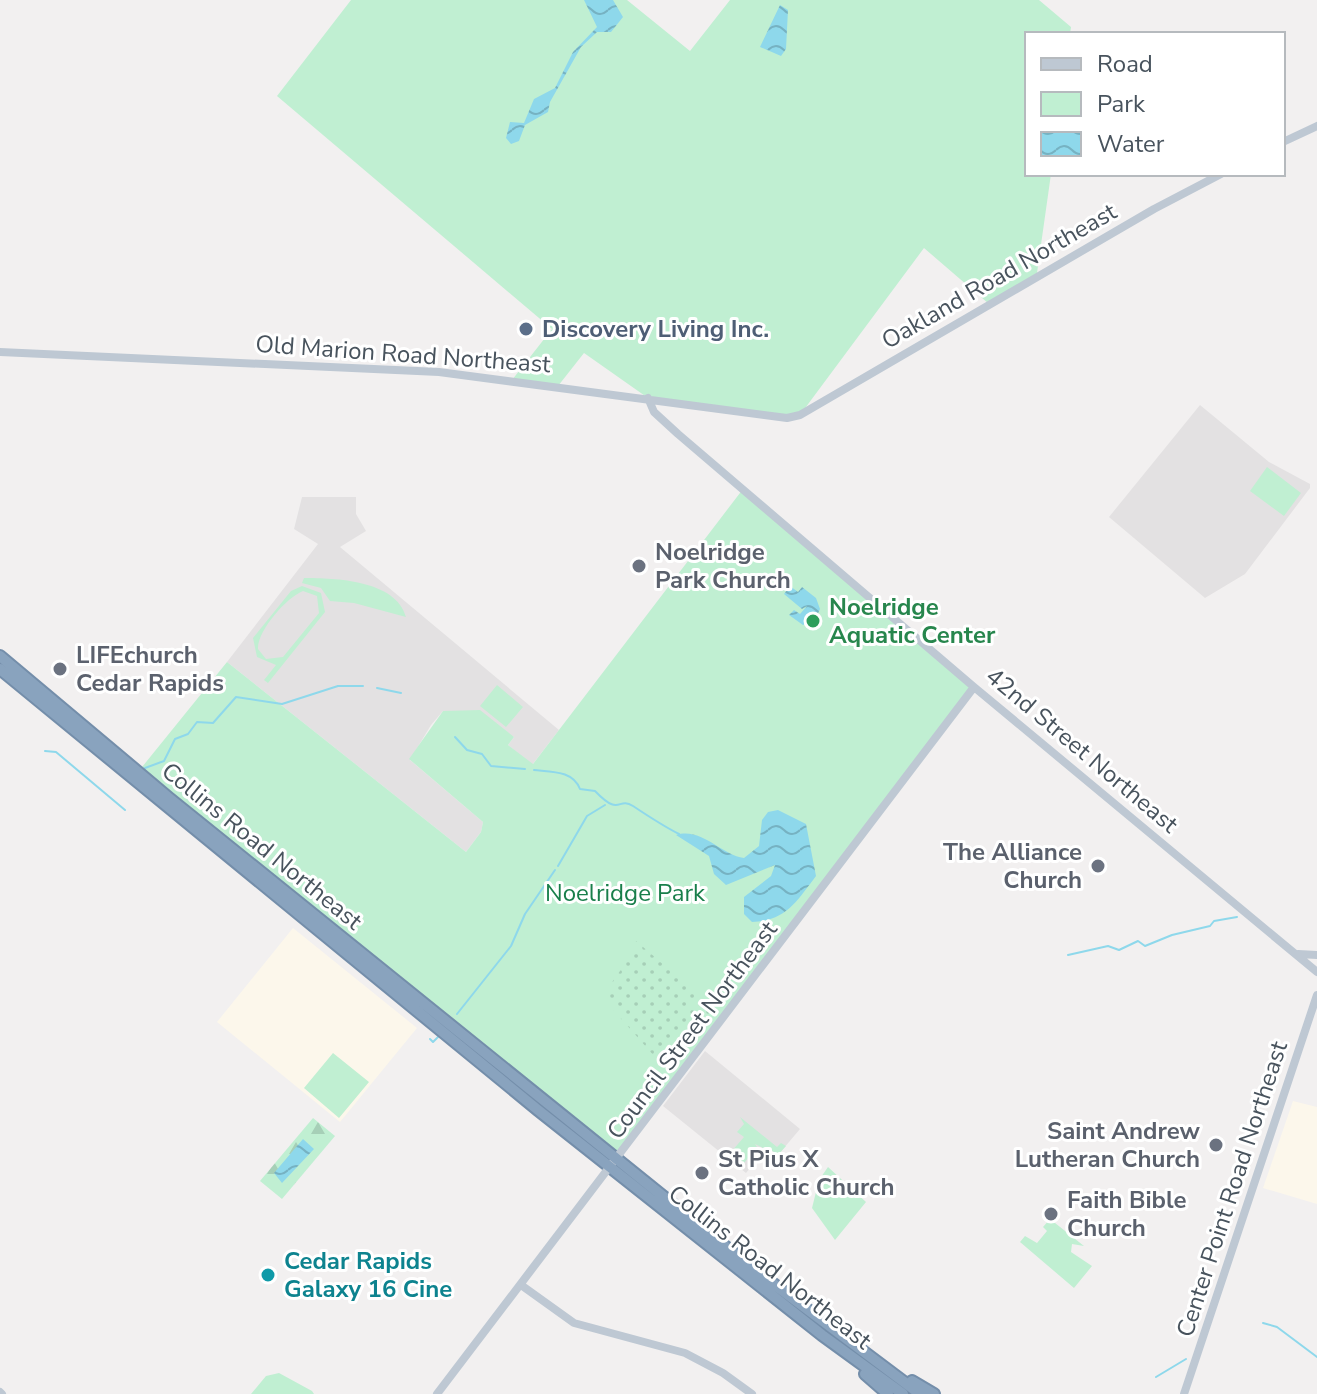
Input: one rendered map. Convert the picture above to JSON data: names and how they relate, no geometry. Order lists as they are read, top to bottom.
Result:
{
  "streets": {
    "highway": ["Collins Road Northeast"],
    "street": [
      "Oakland Road Northeast",
      "Old Marion Road Northeast",
      "42nd Street Northeast",
      "Council Street Northeast",
      "Center Point Road Northeast"
    ]
  },
  "crossings": [
    ["Oakland Road Northeast", "Old Marion Road Northeast"],
    ["Old Marion Road Northeast", "42nd Street Northeast"],
    ["42nd Street Northeast", "Council Street Northeast"],
    ["Collins Road Northeast", "Council Street Northeast"]
  ],
  "parks": ["Noelridge Park"],
  "places": [
    "Discovery Living Inc.",
    "Noelridge Park Church",
    "Noelridge Aquatic Center",
    "LIFEchurch Cedar Rapids",
    "The Alliance Church",
    "Saint Andrew Lutheran Church",
    "St Pius X Catholic Church",
    "Faith Bible Church",
    "Cedar Rapids Galaxy 16 Cine"
  ],
  "legend": ["Road", "Park", "Water"]
}
